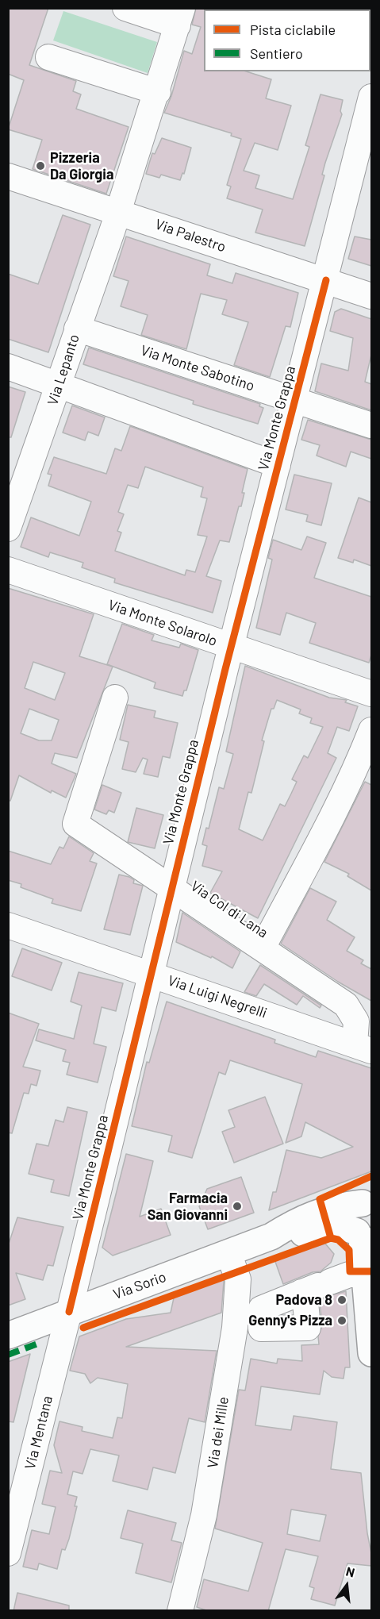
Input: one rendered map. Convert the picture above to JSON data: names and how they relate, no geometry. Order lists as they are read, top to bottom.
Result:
{
  "streets": {
    "main road": ["Via Sorio"],
    "street": [
      "Via Palestro",
      "Via Monte Sabotino",
      "Via Lepanto",
      "Via Monte Grappa",
      "Via Monte Solarolo",
      "Via Col di Lana",
      "Via Luigi Negrelli",
      "Via Mentana",
      "Via dei Mille"
    ]
  },
  "crossings": [
    ["Via Palestro", "Via Lepanto"],
    ["Via Palestro", "Via Monte Grappa"],
    ["Via Monte Sabotino", "Via Lepanto"],
    ["Via Monte Sabotino", "Via Monte Grappa"],
    ["Via Monte Grappa", "Via Monte Solarolo"],
    ["Via Monte Grappa", "Via Col di Lana"],
    ["Via Monte Grappa", "Via Luigi Negrelli"],
    ["Via Monte Grappa", "Via Sorio"],
    ["Via Monte Grappa", "Via Mentana"],
    ["Via Col di Lana", "Via Luigi Negrelli"],
    ["Via Sorio", "Via Mentana"],
    ["Via Sorio", "Via dei Mille"]
  ],
  "places": [
    "Pizzeria Da Giorgia",
    "Farmacia San Giovanni",
    "Padova 8",
    "Genny's Pizza"
  ],
  "legend": ["Pista ciclabile", "Sentiero"],
  "north": "top"
}
